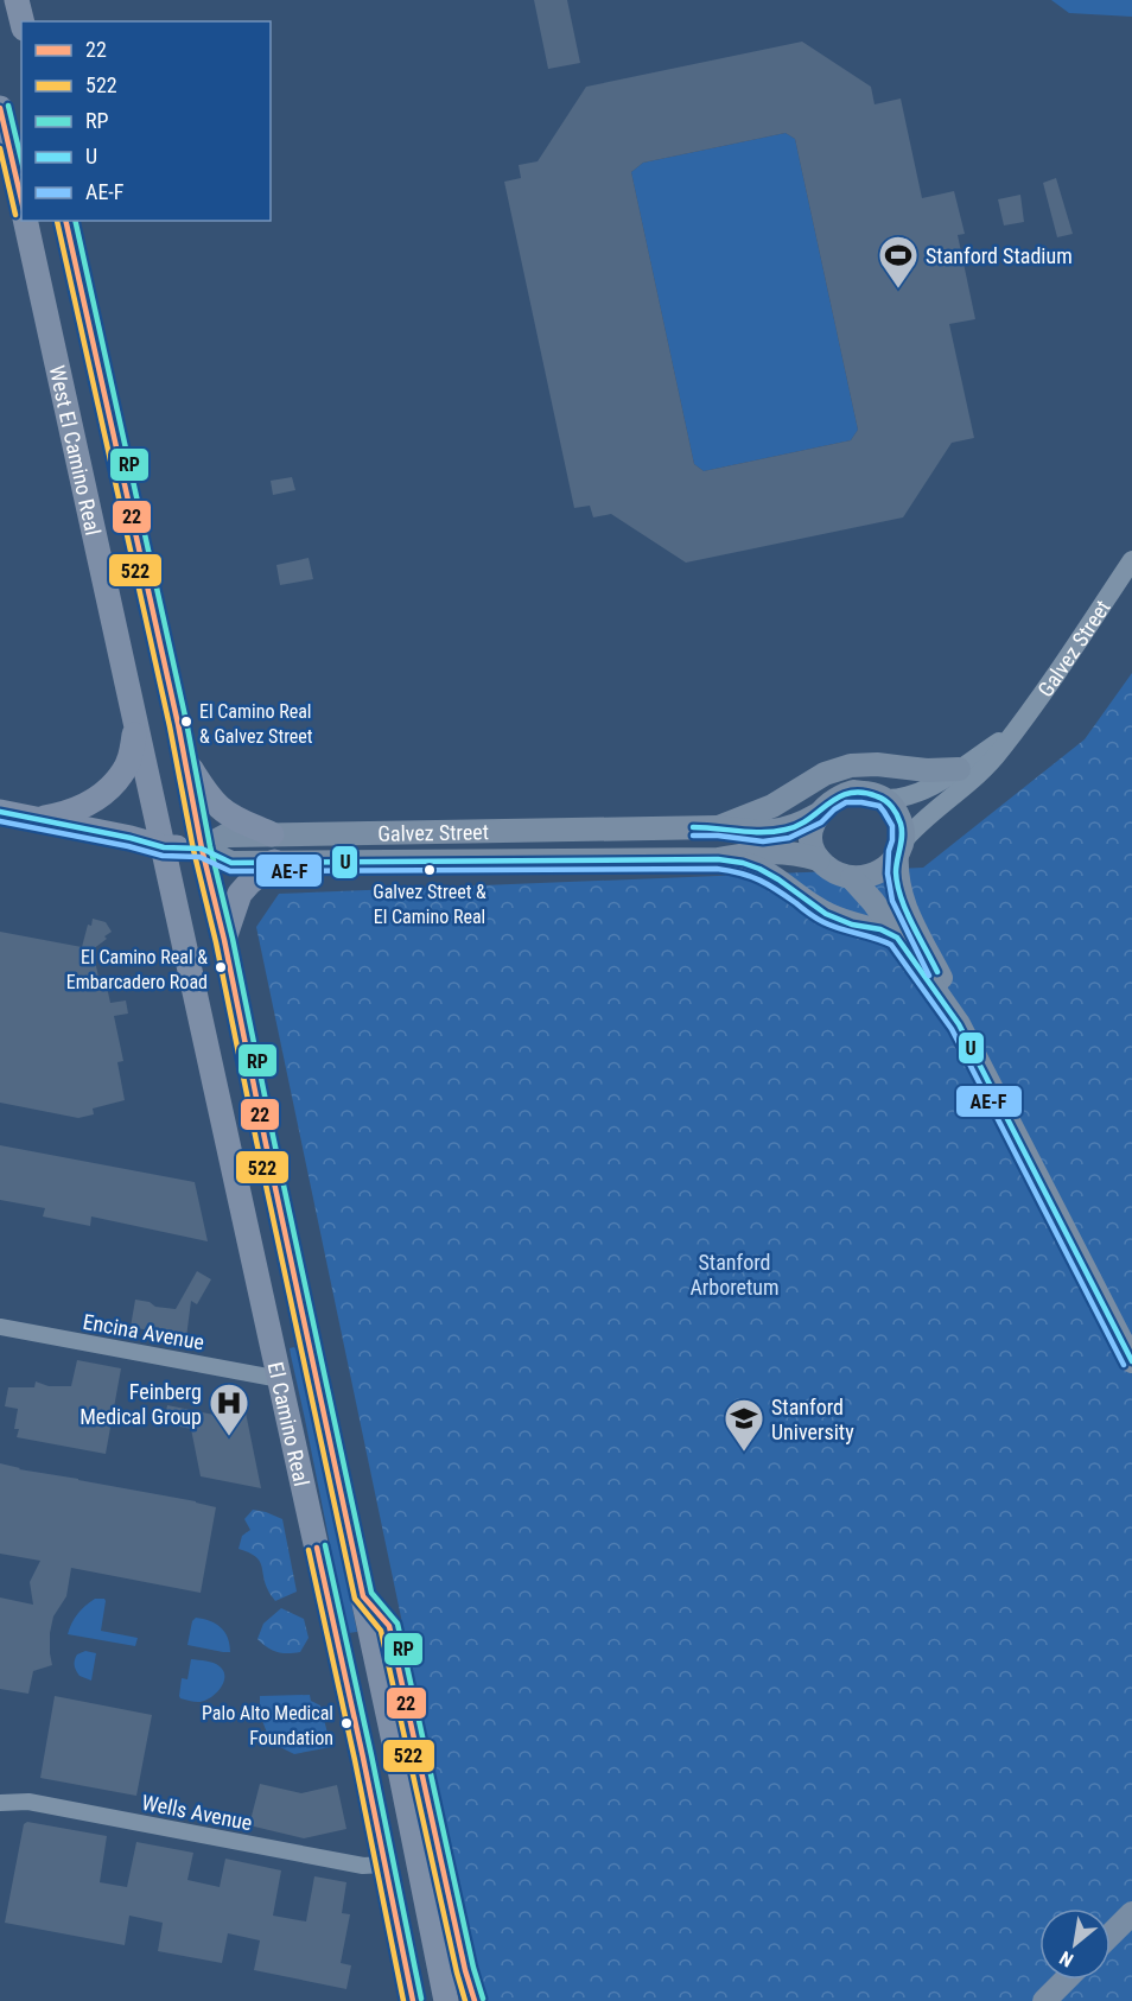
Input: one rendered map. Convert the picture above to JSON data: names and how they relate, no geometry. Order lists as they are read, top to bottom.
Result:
{
  "streets": {
    "main road": ["West El Camino Real", "Galvez Street", "El Camino Real"],
    "street": ["Encina Avenue", "Wells Avenue"]
  },
  "crossings": [
    ["West El Camino Real", "El Camino Real"],
    ["Galvez Street", "El Camino Real"],
    ["Encina Avenue", "El Camino Real"],
    ["El Camino Real", "Wells Avenue"]
  ],
  "parks": ["Stanford Arboretum"],
  "places": {
    "sports": ["Stanford Stadium"],
    "other": [
      "El Camino Real & Galvez Street",
      "Galvez Street & El Camino Real",
      "El Camino Real & Embarcadero Road",
      "Palo Alto Medical Foundation"
    ],
    "hospital": ["Feinberg Medical Group"],
    "school or university": ["Stanford University"]
  },
  "lines": [
    "transit line RP",
    "transit line 22",
    "transit line 522",
    "transit line U",
    "transit line AE-F"
  ],
  "legend": [
    "22",
    "522",
    "RP",
    "U",
    "AE-F"
  ],
  "north": "bottom left"
}
